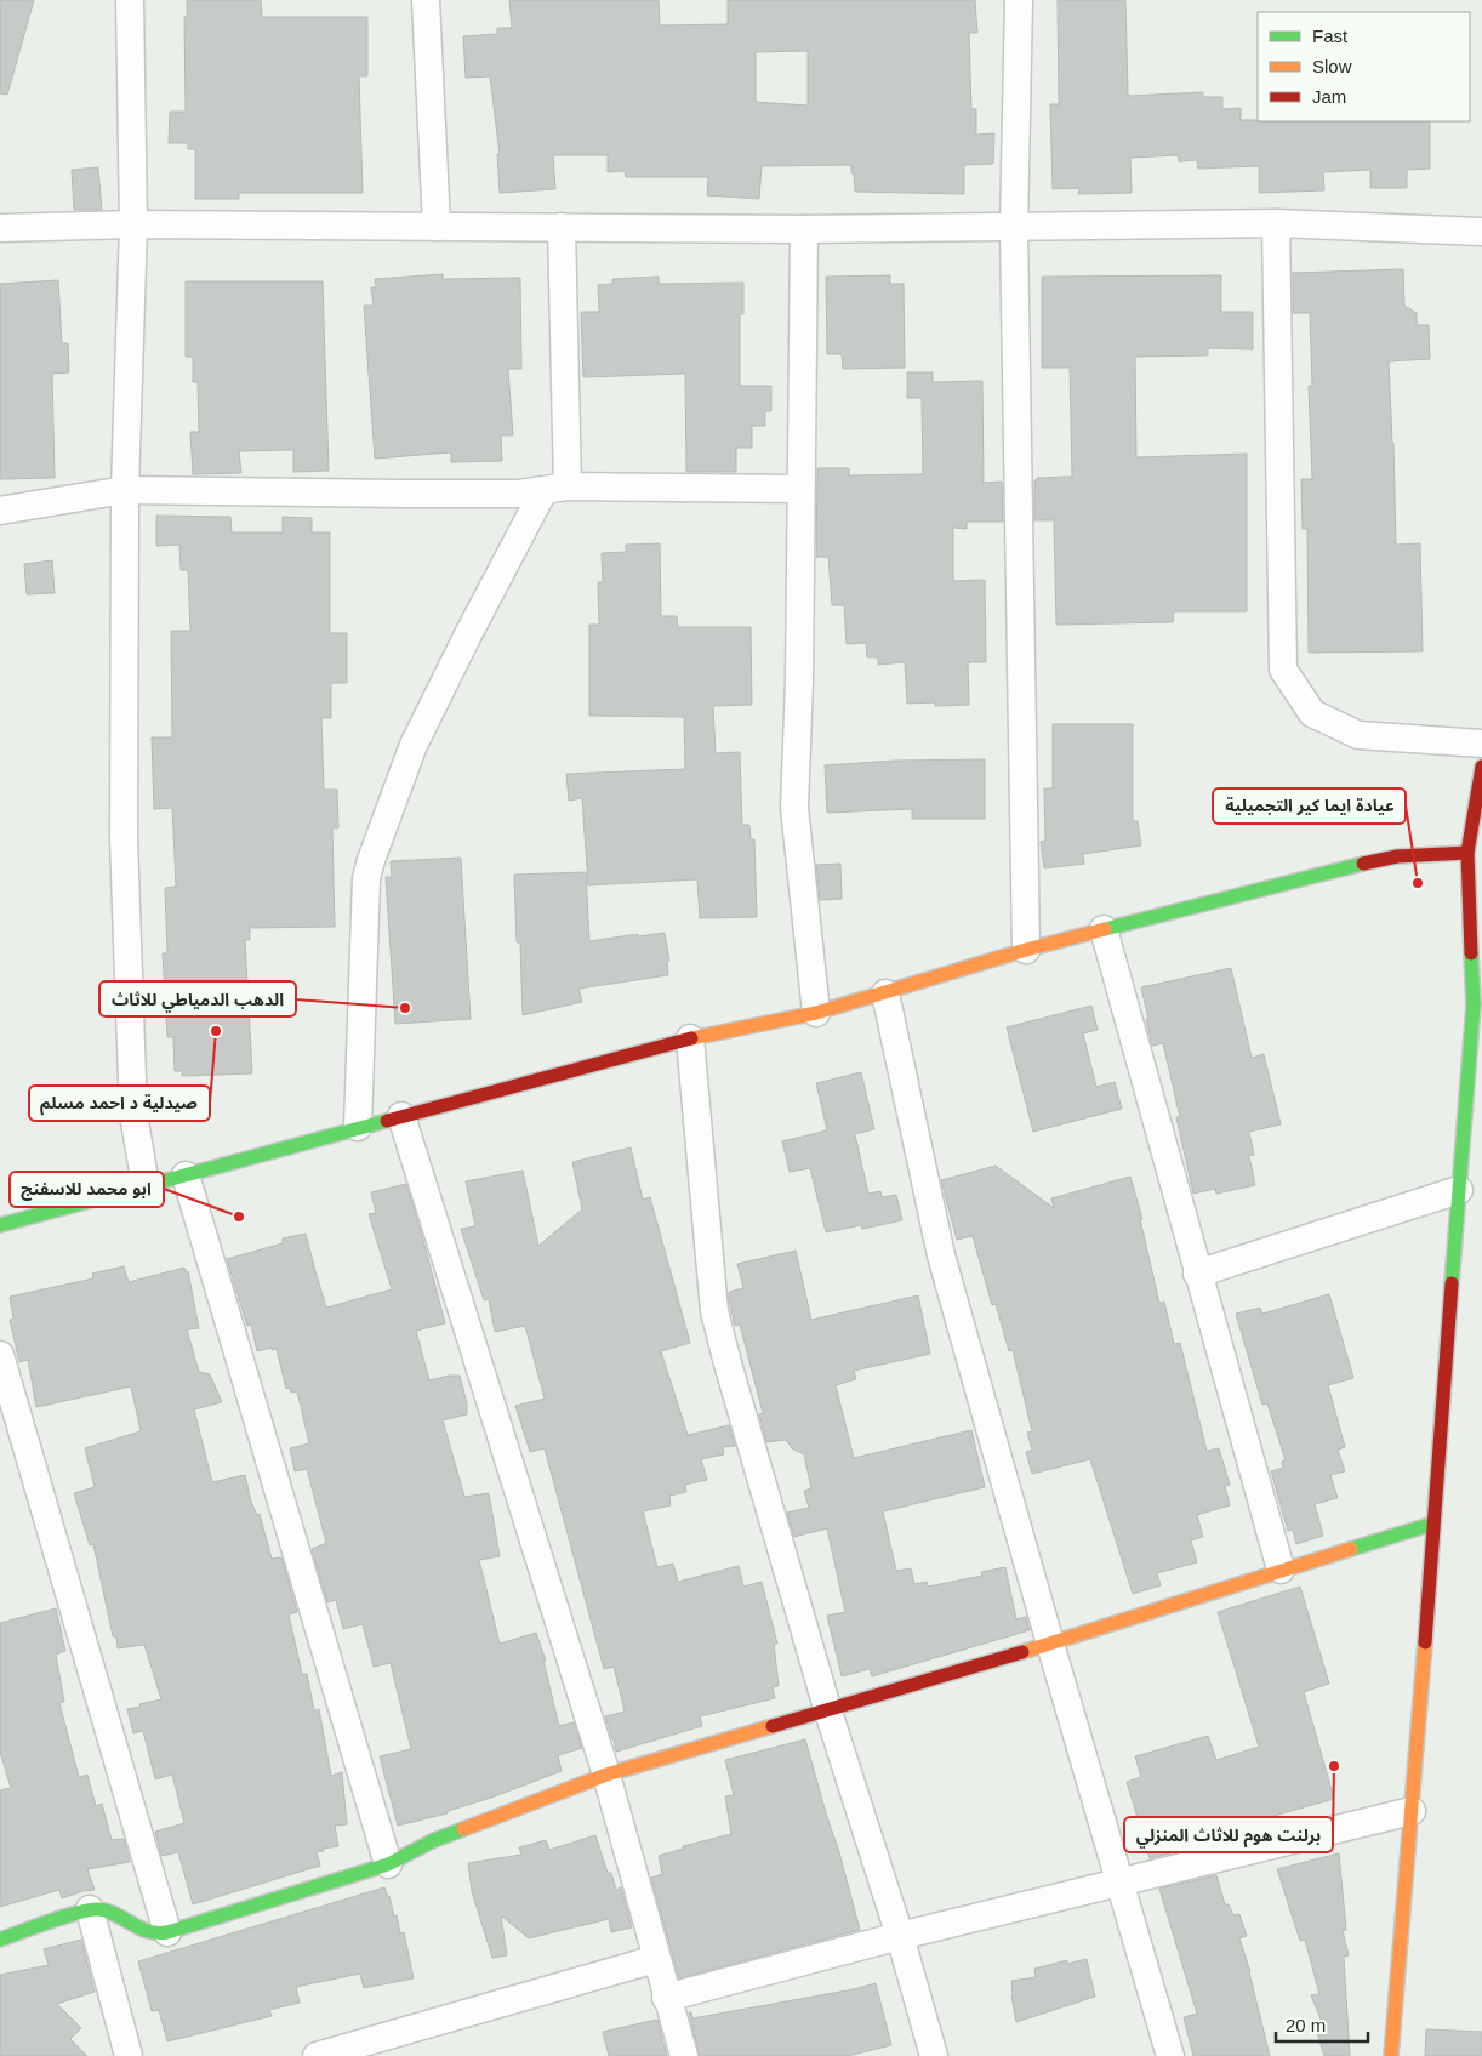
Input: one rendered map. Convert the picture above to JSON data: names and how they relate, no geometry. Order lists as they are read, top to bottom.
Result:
{
  "places": [
    "عيادة ايما كير التجميلية",
    "الدهب الدمياطي للاثاث",
    "صيدلية د احمد مسلم",
    "ابو محمد للاسفنج",
    "برلنت هوم للاثاث المنزلي"
  ],
  "legend": ["Fast", "Slow", "Jam"],
  "scale_bar": "20 m"
}
